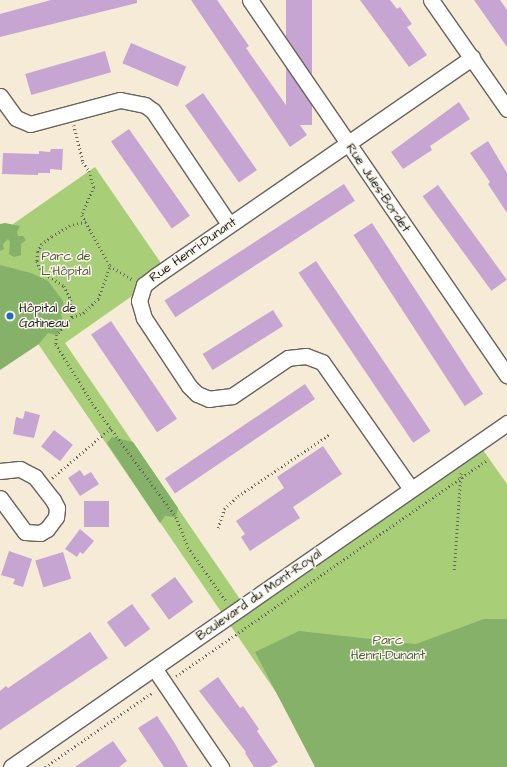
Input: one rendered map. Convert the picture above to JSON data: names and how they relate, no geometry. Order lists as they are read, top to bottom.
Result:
{
  "streets": {
    "street": ["Rue Jules-Bordet", "Rue Henri-Dunant", "Boulevard du Mont-Royal"]
  },
  "crossings": [
    ["Rue Jules-Bordet", "Rue Henri-Dunant"],
    ["Rue Henri-Dunant", "Boulevard du Mont-Royal"]
  ],
  "parks": ["Parc de L'Hôpital", "Parc Henri-Dunant"],
  "places": ["Hôpital de Gatineau"]
}
